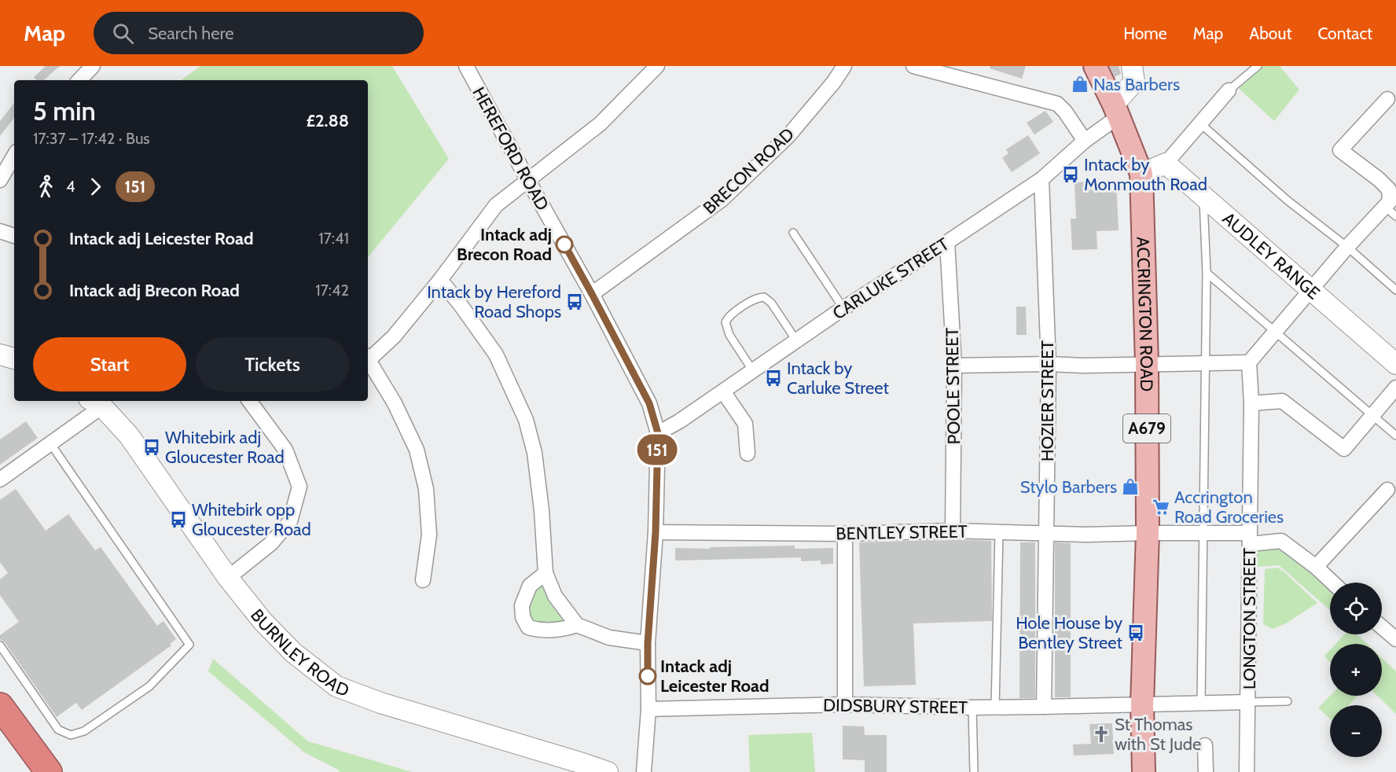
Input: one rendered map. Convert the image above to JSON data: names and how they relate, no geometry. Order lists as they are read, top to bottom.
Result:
{
  "streets": {
    "main road": ["ACCRINGTON ROAD", "A679"],
    "street": [
      "HEREFORD ROAD",
      "BRECON ROAD",
      "AUDLEY RANGE",
      "CARLUKE STREET",
      "POOLE STREET",
      "HOZIER STREET",
      "BENTLEY STREET",
      "LONGTON STREET",
      "BURNLEY ROAD",
      "DIDSBURY STREET"
    ]
  },
  "crossings": [
    ["HEREFORD ROAD", "BRECON ROAD"],
    ["HEREFORD ROAD", "CARLUKE STREET"],
    ["HEREFORD ROAD", "BENTLEY STREET"],
    ["HEREFORD ROAD", "DIDSBURY STREET"],
    ["CARLUKE STREET", "ACCRINGTON ROAD"],
    ["CARLUKE STREET", "POOLE STREET"],
    ["CARLUKE STREET", "HOZIER STREET"],
    ["ACCRINGTON ROAD", "BENTLEY STREET"],
    ["ACCRINGTON ROAD", "DIDSBURY STREET"],
    ["POOLE STREET", "BENTLEY STREET"],
    ["HOZIER STREET", "BENTLEY STREET"],
    ["HOZIER STREET", "DIDSBURY STREET"],
    ["BENTLEY STREET", "LONGTON STREET"],
    ["LONGTON STREET", "DIDSBURY STREET"]
  ],
  "places": {
    "shop": ["Nas Barbers", "Stylo Barbers"],
    "bus stop": [
      "Intack by Monmouth Road",
      "Intack by Hereford Road Shops",
      "Intack by Carluke Street",
      "Whitebirk adj Gloucester Road",
      "Whitebirk opp Gloucester Road",
      "Hole House by Bentley Street"
    ],
    "other": ["Intack adj Brecon Road", "Intack adj Leicester Road"],
    "supermarket": ["Accrington Road Groceries"],
    "church": ["St Thomas with St Jude"]
  },
  "lines": ["bus line 151"],
  "page": {
    "header": "Map",
    "search": "Search here",
    "nav": [
      "Home",
      "Map",
      "About",
      "Contact"
    ],
    "on_map": "151",
    "heading": ["5 min", "17:37 – 17:42 · Bus", "£2.88"],
    "legs": ["4", "151"],
    "list": [
      {
        "name": "Intack adj Leicester Road",
        "value": "17:41"
      },
      {
        "name": "Intack adj Brecon Road",
        "value": "17:42"
      }
    ],
    "buttons": ["Start", "Tickets"],
    "map_buttons": ["+", "−"]
  }
}
